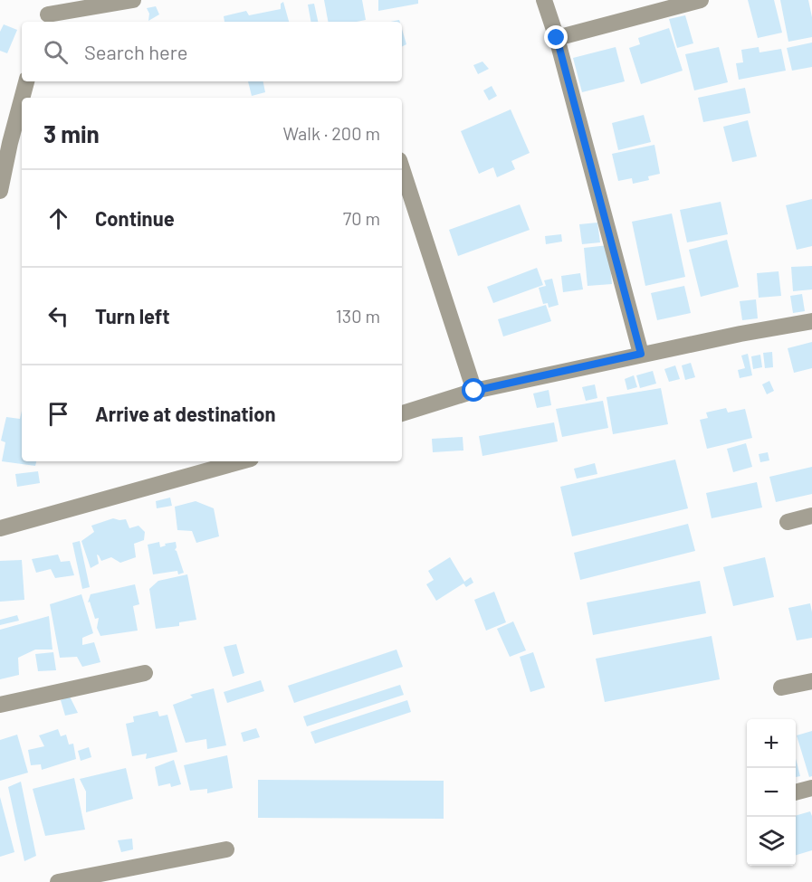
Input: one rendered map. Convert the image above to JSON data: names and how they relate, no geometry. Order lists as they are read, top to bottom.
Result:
{
  "page": {
    "search": "Search here",
    "heading": ["3 min", "Walk · 200 m"],
    "list": [
      ["Continue", "70 m"],
      ["Turn left", "130 m"],
      "Arrive at destination"
    ],
    "map_buttons": ["+", "−"]
  }
}
